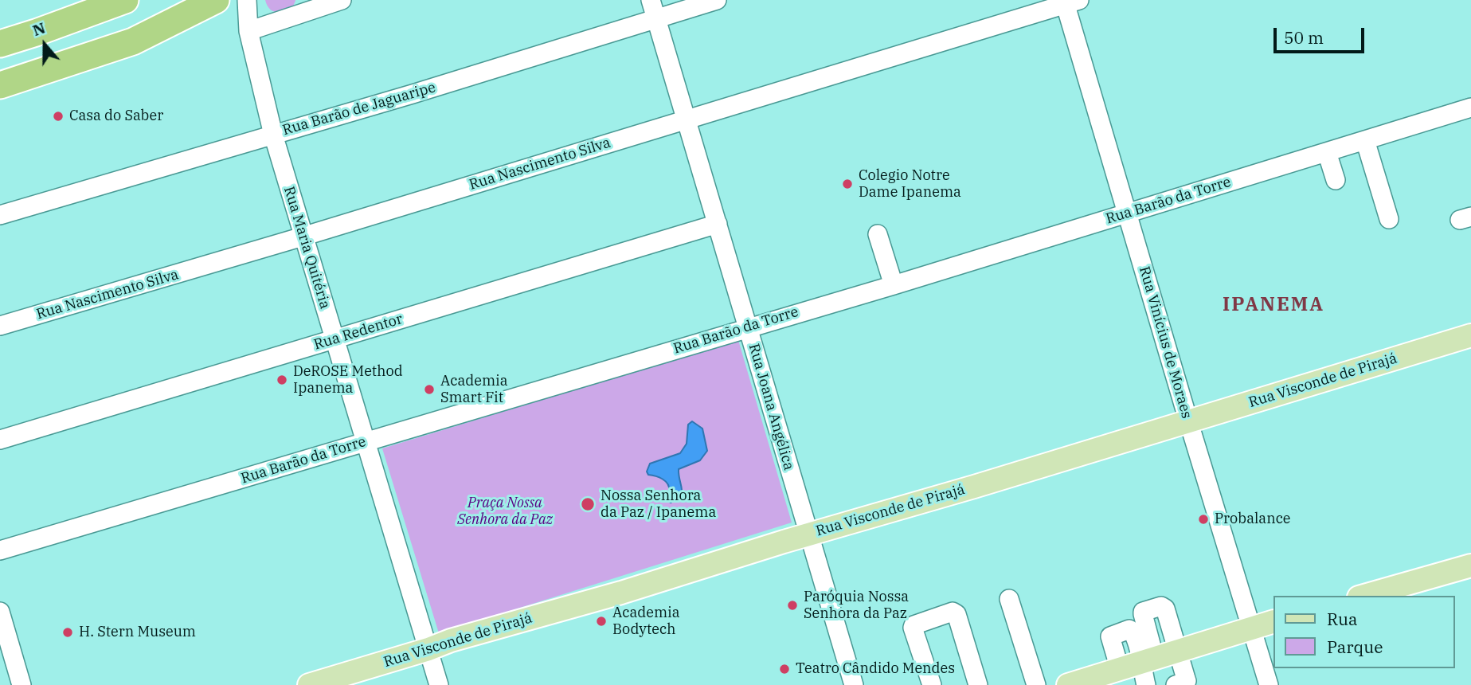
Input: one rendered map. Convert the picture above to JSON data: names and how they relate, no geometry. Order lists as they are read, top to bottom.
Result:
{
  "streets": {
    "main road": ["Rua Visconde de Pirajá"],
    "street": [
      "Rua Barão de Jaguaripe",
      "Rua Nascimento Silva",
      "Rua Barão da Torre",
      "Rua Maria Quitéria",
      "Rua Redentor",
      "Rua Vinícius de Moraes",
      "Rua Joana Angélica"
    ]
  },
  "crossings": [
    ["Rua Barão de Jaguaripe", "Rua Maria Quitéria"],
    ["Rua Barão de Jaguaripe", "Rua Joana Angélica"],
    ["Rua Nascimento Silva", "Rua Maria Quitéria"],
    ["Rua Nascimento Silva", "Rua Vinícius de Moraes"],
    ["Rua Nascimento Silva", "Rua Joana Angélica"],
    ["Rua Barão da Torre", "Rua Maria Quitéria"],
    ["Rua Barão da Torre", "Rua Vinícius de Moraes"],
    ["Rua Barão da Torre", "Rua Joana Angélica"],
    ["Rua Maria Quitéria", "Rua Redentor"],
    ["Rua Maria Quitéria", "Rua Visconde de Pirajá"],
    ["Rua Redentor", "Rua Joana Angélica"],
    ["Rua Vinícius de Moraes", "Rua Visconde de Pirajá"],
    ["Rua Visconde de Pirajá", "Rua Joana Angélica"]
  ],
  "districts": ["IPANEMA"],
  "parks": ["Praça Nossa Senhora da Paz"],
  "places": [
    "Casa do Saber",
    "Colegio Notre Dame Ipanema",
    "DeROSE Method Ipanema",
    "Academia Smart Fit",
    "Nossa Senhora da Paz / Ipanema",
    "Probalance",
    "Paróquia Nossa Senhora da Paz",
    "Academia Bodytech",
    "H. Stern Museum",
    "Teatro Cândido Mendes"
  ],
  "legend": ["Rua", "Parque"],
  "scale_bar": "50 m",
  "north": "top"
}
